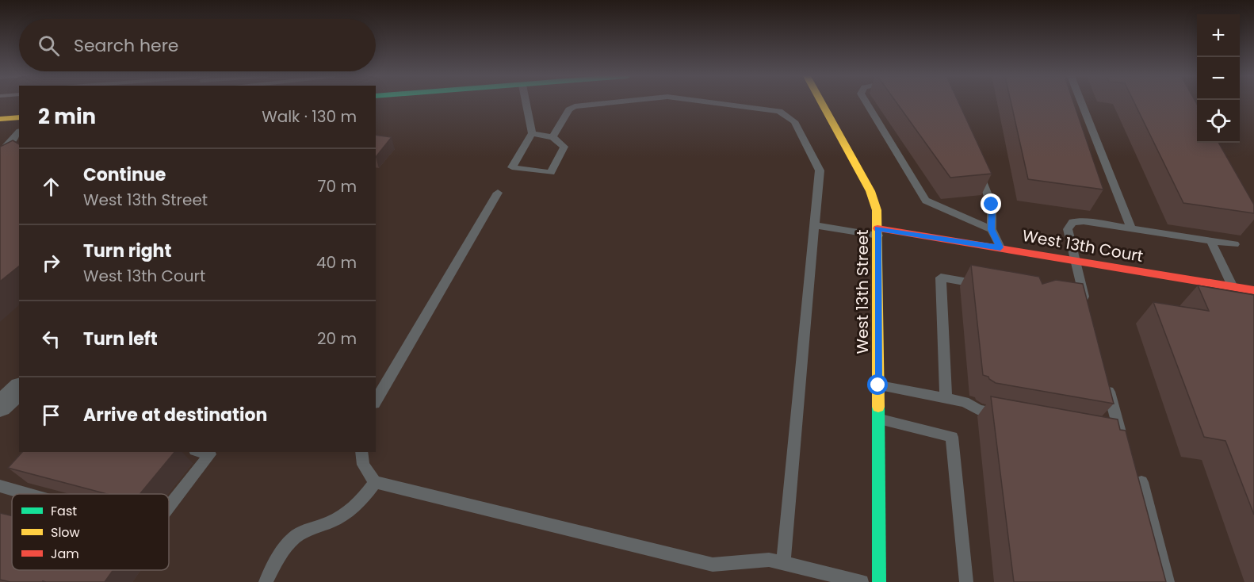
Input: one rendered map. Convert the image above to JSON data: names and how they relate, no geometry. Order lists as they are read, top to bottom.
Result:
{
  "streets": {
    "street": ["West 13th Court", "West 13th Street"]
  },
  "crossings": [
    ["West 13th Court", "West 13th Street"]
  ],
  "legend": ["Fast", "Slow", "Jam"],
  "page": {
    "map_buttons": ["+", "−"],
    "search": "Search here",
    "heading": ["2 min", "Walk · 130 m"],
    "list": [
      ["Continue", "West 13th Street", "70 m"],
      ["Turn right", "West 13th Court", "40 m"],
      ["Turn left", "20 m"],
      "Arrive at destination"
    ]
  }
}
